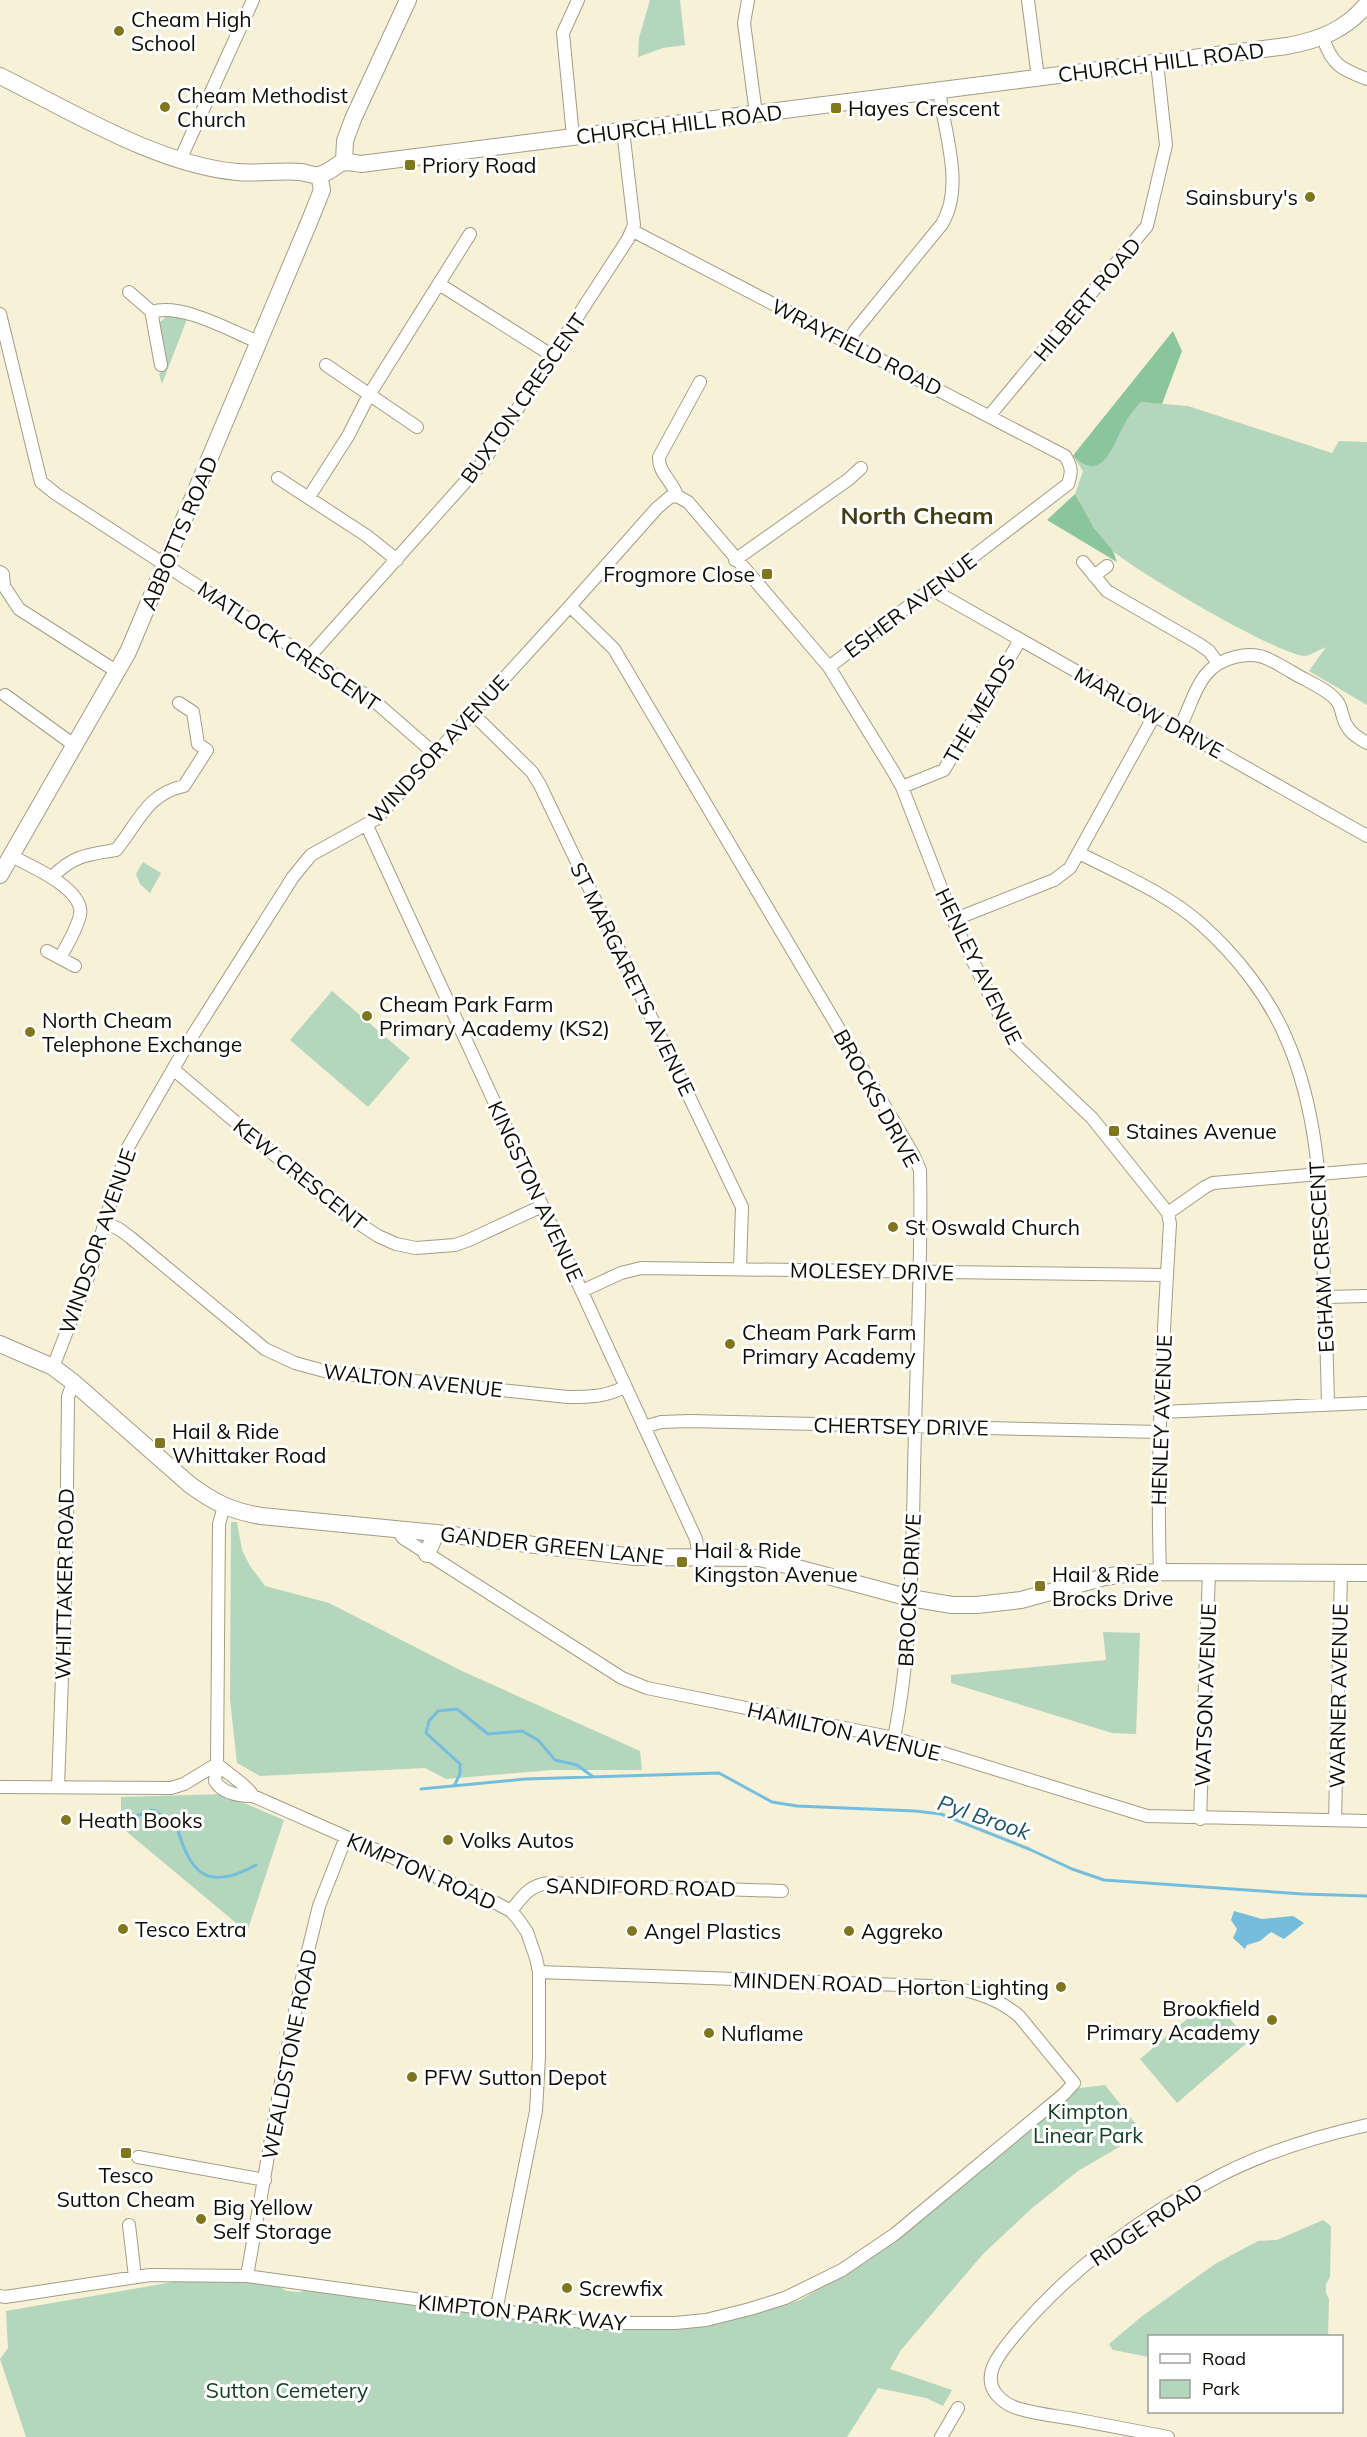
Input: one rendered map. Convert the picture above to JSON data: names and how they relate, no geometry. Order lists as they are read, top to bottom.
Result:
{
  "streets": {
    "street": [
      "CHURCH HILL ROAD",
      "HILBERT ROAD",
      "WRAYFIELD ROAD",
      "BUXTON CRESCENT",
      "ABBOTTS ROAD",
      "ESHER AVENUE",
      "MATLOCK CRESCENT",
      "THE MEADS",
      "MARLOW DRIVE",
      "WINDSOR AVENUE",
      "HENLEY AVENUE",
      "ST MARGARET'S AVENUE",
      "BROCKS DRIVE",
      "KEW CRESCENT",
      "KINGSTON AVENUE",
      "EGHAM CRESCENT",
      "MOLESEY DRIVE",
      "WALTON AVENUE",
      "CHERTSEY DRIVE",
      "GANDER GREEN LANE",
      "WHITTAKER ROAD",
      "WATSON AVENUE",
      "WARNER AVENUE",
      "HAMILTON AVENUE",
      "KIMPTON ROAD",
      "SANDIFORD ROAD",
      "MINDEN ROAD",
      "WEALDSTONE ROAD",
      "RIDGE ROAD",
      "KIMPTON PARK WAY"
    ]
  },
  "crossings": [
    ["CHURCH HILL ROAD", "HILBERT ROAD"],
    ["HILBERT ROAD", "WRAYFIELD ROAD"],
    ["WRAYFIELD ROAD", "BUXTON CRESCENT"],
    ["WRAYFIELD ROAD", "ESHER AVENUE"],
    ["BUXTON CRESCENT", "MATLOCK CRESCENT"],
    ["ABBOTTS ROAD", "MATLOCK CRESCENT"],
    ["ESHER AVENUE", "MARLOW DRIVE"],
    ["ESHER AVENUE", "HENLEY AVENUE"],
    ["MATLOCK CRESCENT", "WINDSOR AVENUE"],
    ["THE MEADS", "MARLOW DRIVE"],
    ["THE MEADS", "HENLEY AVENUE"],
    ["WINDSOR AVENUE", "HENLEY AVENUE"],
    ["WINDSOR AVENUE", "ST MARGARET'S AVENUE"],
    ["WINDSOR AVENUE", "BROCKS DRIVE"],
    ["WINDSOR AVENUE", "KEW CRESCENT"],
    ["WINDSOR AVENUE", "KINGSTON AVENUE"],
    ["WINDSOR AVENUE", "WALTON AVENUE"],
    ["WINDSOR AVENUE", "GANDER GREEN LANE"],
    ["HENLEY AVENUE", "MOLESEY DRIVE"],
    ["HENLEY AVENUE", "CHERTSEY DRIVE"],
    ["HENLEY AVENUE", "GANDER GREEN LANE"],
    ["ST MARGARET'S AVENUE", "MOLESEY DRIVE"],
    ["BROCKS DRIVE", "MOLESEY DRIVE"],
    ["BROCKS DRIVE", "CHERTSEY DRIVE"],
    ["BROCKS DRIVE", "GANDER GREEN LANE"],
    ["BROCKS DRIVE", "HAMILTON AVENUE"],
    ["KEW CRESCENT", "KINGSTON AVENUE"],
    ["KINGSTON AVENUE", "MOLESEY DRIVE"],
    ["KINGSTON AVENUE", "WALTON AVENUE"],
    ["KINGSTON AVENUE", "CHERTSEY DRIVE"],
    ["KINGSTON AVENUE", "GANDER GREEN LANE"],
    ["GANDER GREEN LANE", "WHITTAKER ROAD"],
    ["GANDER GREEN LANE", "WATSON AVENUE"],
    ["GANDER GREEN LANE", "WARNER AVENUE"],
    ["GANDER GREEN LANE", "HAMILTON AVENUE"],
    ["WATSON AVENUE", "HAMILTON AVENUE"],
    ["WARNER AVENUE", "HAMILTON AVENUE"],
    ["KIMPTON ROAD", "SANDIFORD ROAD"],
    ["KIMPTON ROAD", "MINDEN ROAD"],
    ["KIMPTON ROAD", "WEALDSTONE ROAD"],
    ["KIMPTON ROAD", "KIMPTON PARK WAY"],
    ["MINDEN ROAD", "KIMPTON PARK WAY"],
    ["WEALDSTONE ROAD", "KIMPTON PARK WAY"]
  ],
  "districts": ["North Cheam"],
  "water": ["Pyl Brook"],
  "parks": ["Kimpton Linear Park", "Sutton Cemetery"],
  "places": {
    "other": [
      "Cheam High School",
      "Cheam Methodist Church",
      "Sainsbury's",
      "Cheam Park Farm Primary Academy (KS2)",
      "North Cheam Telephone Exchange",
      "St Oswald Church",
      "Cheam Park Farm Primary Academy",
      "Heath Books",
      "Volks Autos",
      "Tesco Extra",
      "Angel Plastics",
      "Aggreko",
      "Horton Lighting",
      "Brookfield Primary Academy",
      "Nuflame",
      "PFW Sutton Depot",
      "Big Yellow Self Storage",
      "Screwfix"
    ],
    "transit": [
      "Hayes Crescent",
      "Priory Road",
      "Frogmore Close",
      "Staines Avenue",
      "Hail & Ride Whittaker Road",
      "Hail & Ride Kingston Avenue",
      "Hail & Ride Brocks Drive",
      "Tesco Sutton Cheam"
    ]
  },
  "legend": ["Road", "Park"]
}
